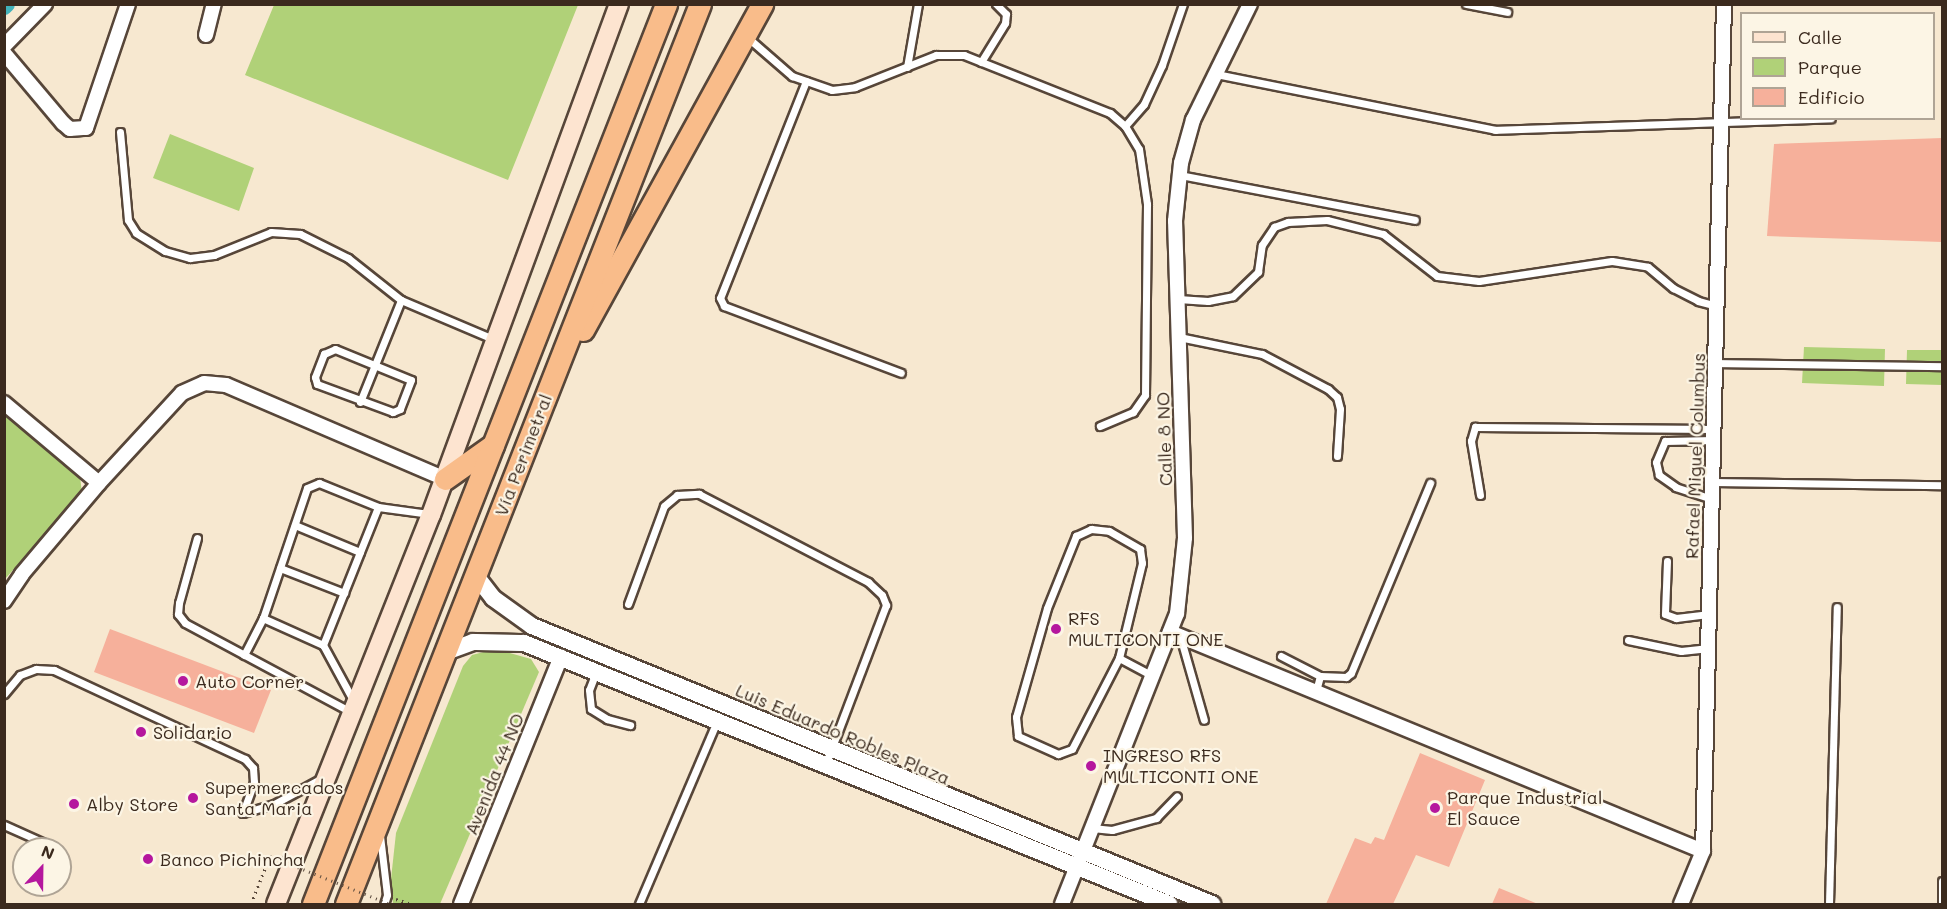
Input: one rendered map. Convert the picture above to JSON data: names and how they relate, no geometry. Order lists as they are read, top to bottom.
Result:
{
  "streets": {
    "highway": ["Vía Perimetral"],
    "street": [
      "Calle 8 NO",
      "Rafael Miguel Columbus",
      "Luis Eduardo Robles Plaza",
      "Avenida 44 NO"
    ]
  },
  "crossings": [
    ["Calle 8 NO", "Luis Eduardo Robles Plaza"],
    ["Vía Perimetral", "Luis Eduardo Robles Plaza"],
    ["Luis Eduardo Robles Plaza", "Avenida 44 NO"]
  ],
  "places": [
    "RFS MULTICONTI ONE",
    "Auto Corner",
    "Solidario",
    "INGRESO RFS MULTICONTI ONE",
    "Supermercados Santa Maria",
    "Alby Store",
    "Parque Industrial El Sauce",
    "Banco Pichincha"
  ],
  "legend": ["Calle", "Parque", "Edificio"],
  "north": "top"
}
